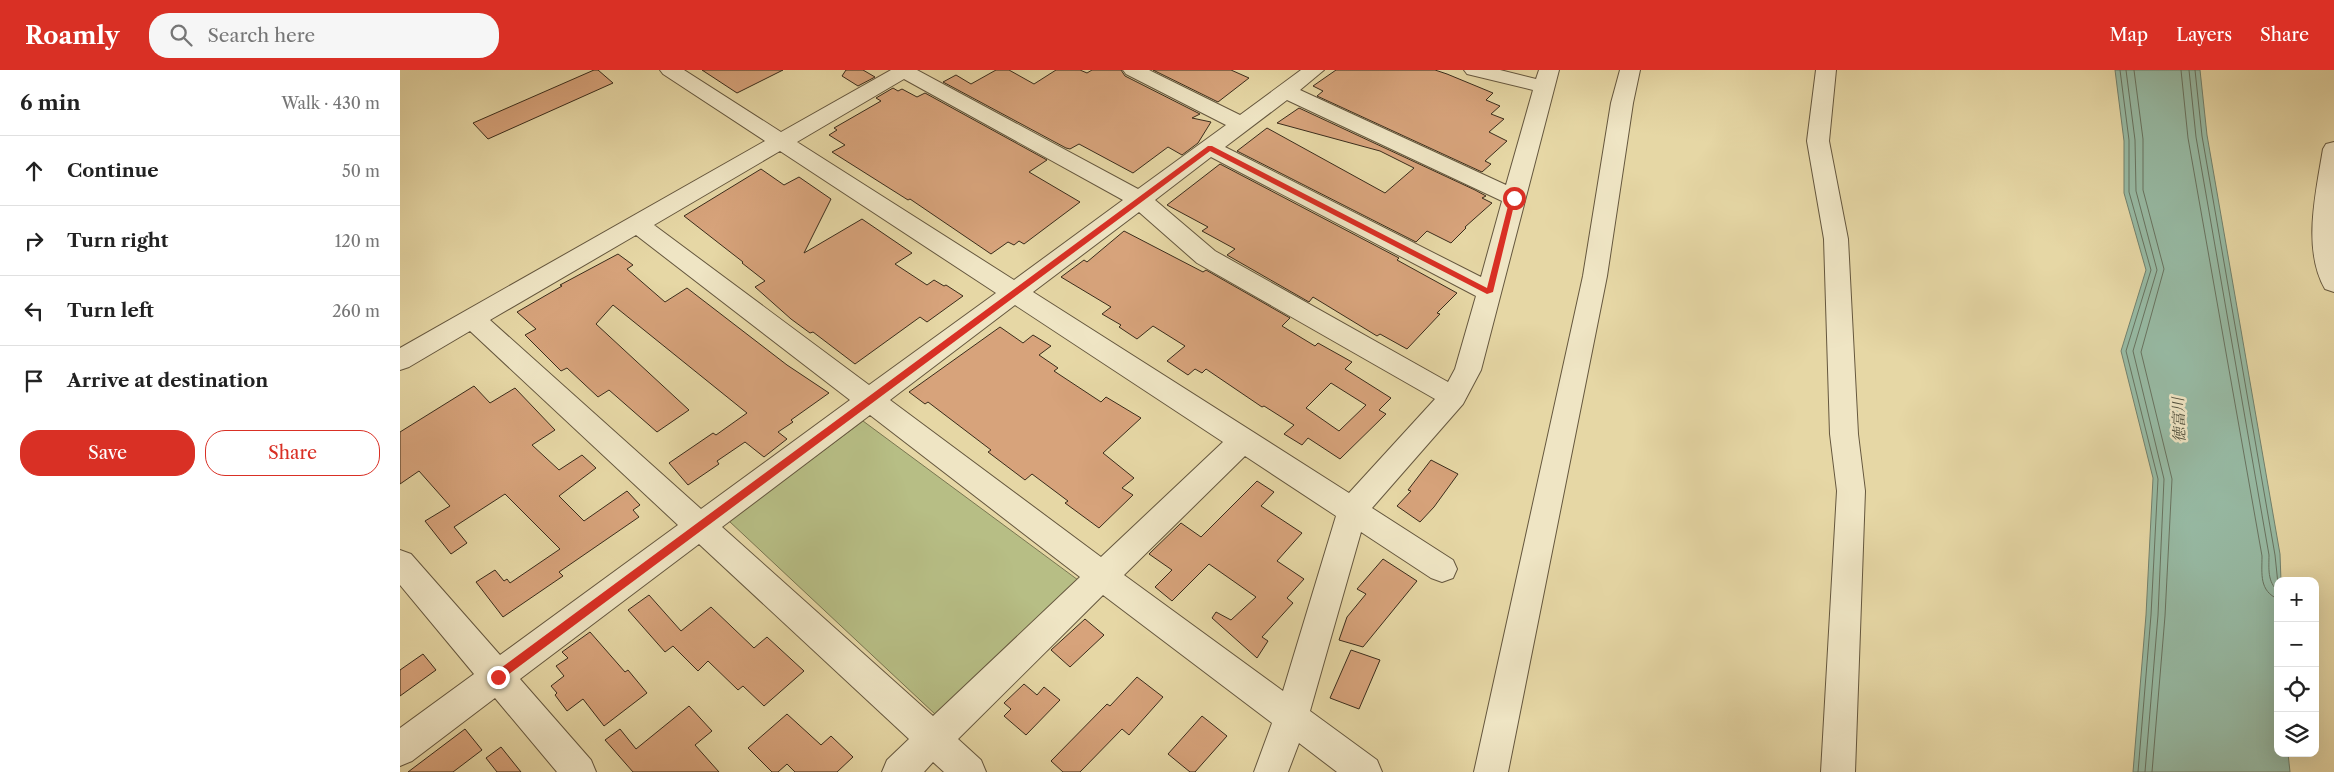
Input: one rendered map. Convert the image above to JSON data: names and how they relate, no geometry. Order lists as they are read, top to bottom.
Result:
{
  "water": ["徳富川"],
  "page": {
    "header": "Roamly",
    "search": "Search here",
    "nav": ["Map", "Layers", "Share"],
    "heading": ["6 min", "Walk · 430 m"],
    "list": [
      ["Continue", "50 m"],
      ["Turn right", "120 m"],
      ["Turn left", "260 m"],
      "Arrive at destination"
    ],
    "buttons": ["Save", "Share"],
    "map_buttons": ["+", "−"]
  }
}
